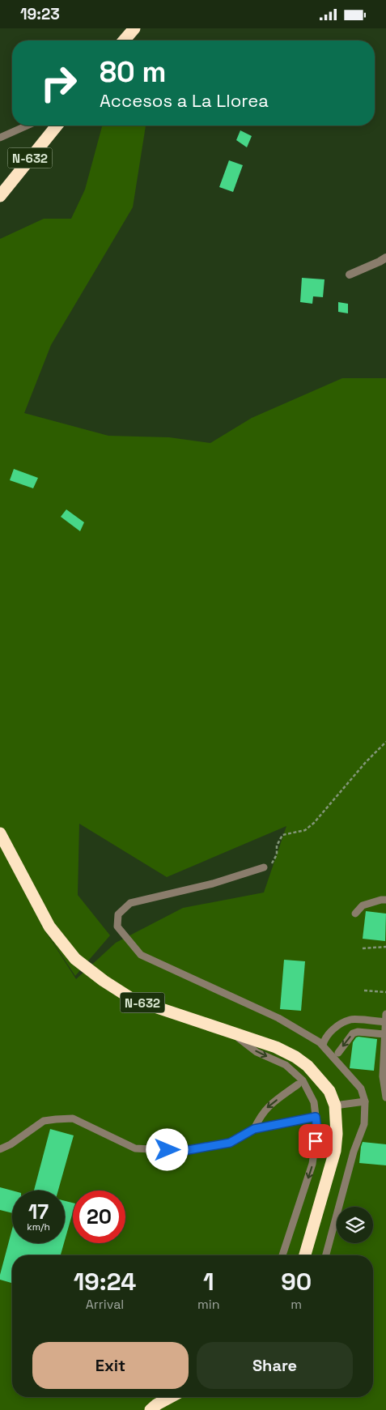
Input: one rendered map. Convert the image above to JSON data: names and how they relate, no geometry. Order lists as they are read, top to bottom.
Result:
{
  "streets": {
    "highway": ["N-632"]
  },
  "page": {
    "status": "19:23",
    "turn": ["80 m", "Accesos a La Llorea"],
    "speed": "17 km/h",
    "limit": "20",
    "eta": [
      "19:24",
      "Arrival",
      "1",
      "min",
      "90",
      "m"
    ],
    "buttons": ["Exit", "Share"]
  }
}
